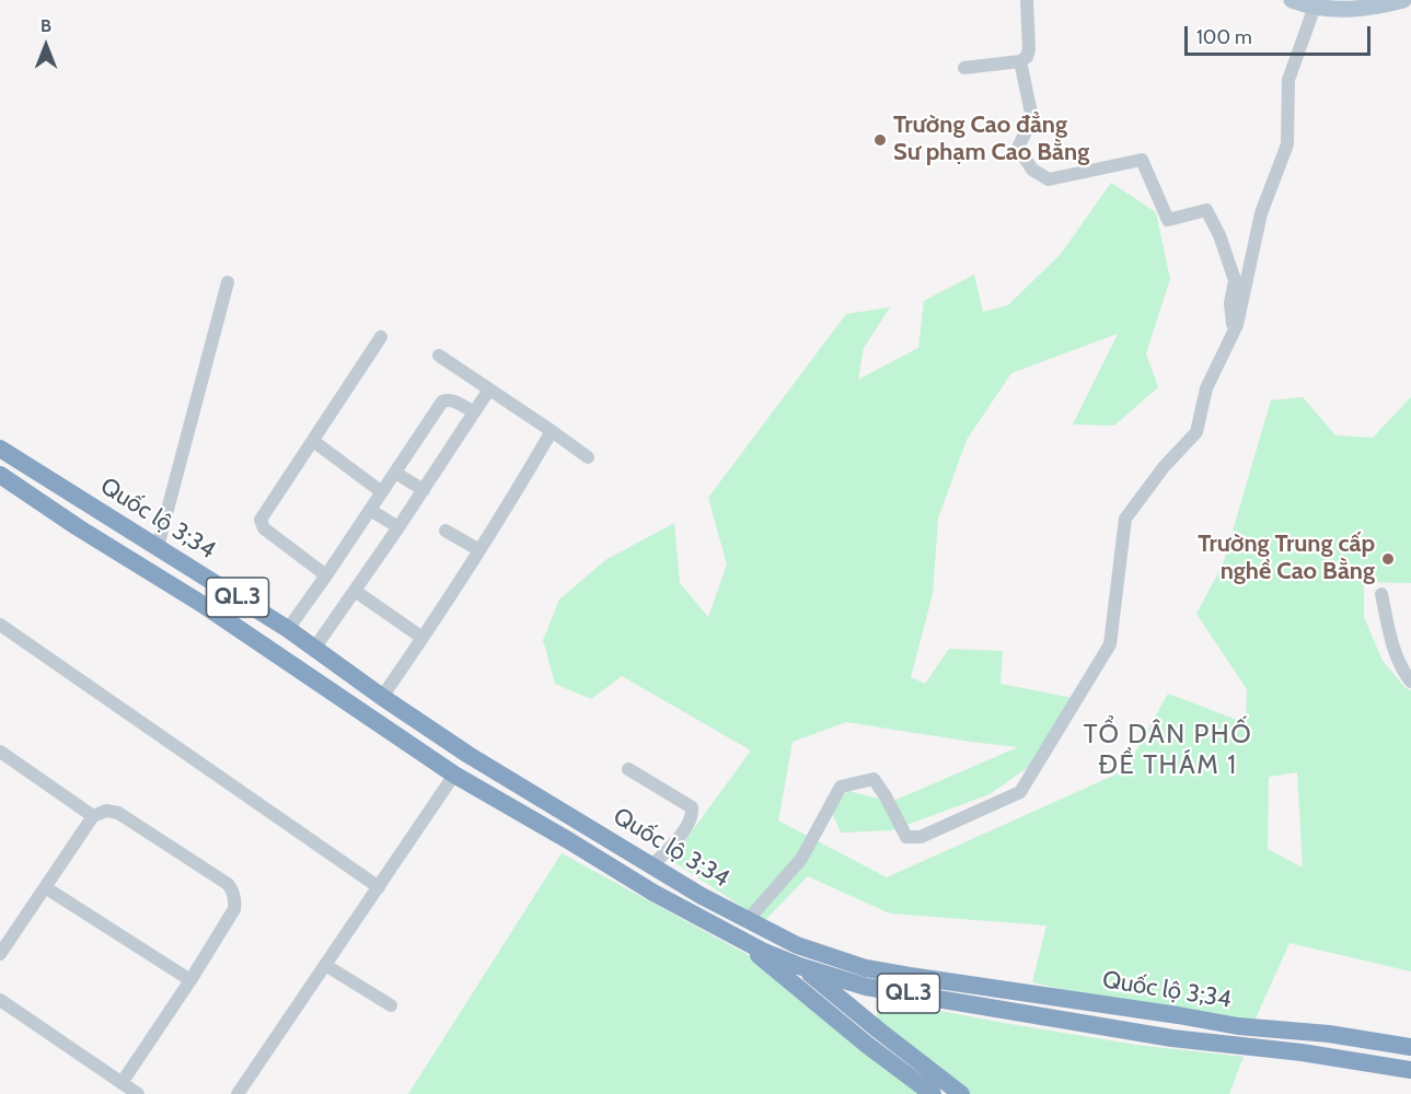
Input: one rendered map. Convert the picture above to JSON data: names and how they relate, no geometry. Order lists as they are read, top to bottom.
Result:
{
  "streets": {
    "highway": ["Quốc lộ 3;34", "QL.3"]
  },
  "districts": ["TỔ DÂN PHỐ ĐỀ THÁM 1"],
  "places": ["Trường Cao đẳng Sư phạm Cao Bằng", "Trường Trung cấp nghề Cao Bằng"],
  "scale_bar": "100 m",
  "north": "top"
}
